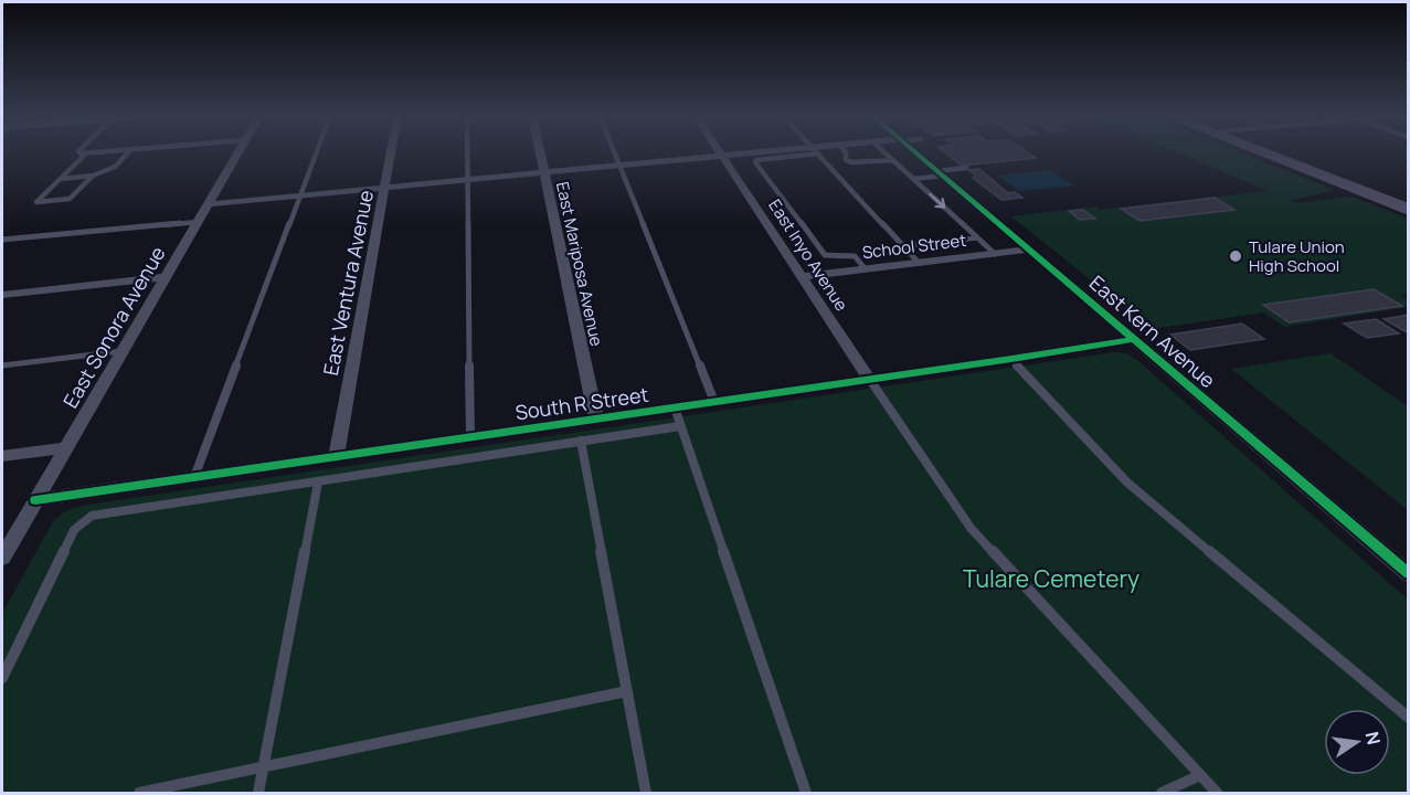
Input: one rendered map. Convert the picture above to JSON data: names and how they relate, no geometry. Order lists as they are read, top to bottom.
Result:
{
  "streets": {
    "street": [
      "School Street",
      "East Inyo Avenue",
      "East Mariposa Avenue",
      "East Ventura Avenue",
      "East Sonora Avenue",
      "East Kern Avenue",
      "South R Street"
    ]
  },
  "crossings": [
    ["School Street", "East Inyo Avenue"],
    ["School Street", "East Kern Avenue"],
    ["East Inyo Avenue", "South R Street"],
    ["East Mariposa Avenue", "South R Street"],
    ["East Ventura Avenue", "South R Street"],
    ["East Sonora Avenue", "South R Street"],
    ["East Kern Avenue", "South R Street"]
  ],
  "parks": ["Tulare Cemetery"],
  "places": ["Tulare Union High School"],
  "north": "right"
}
